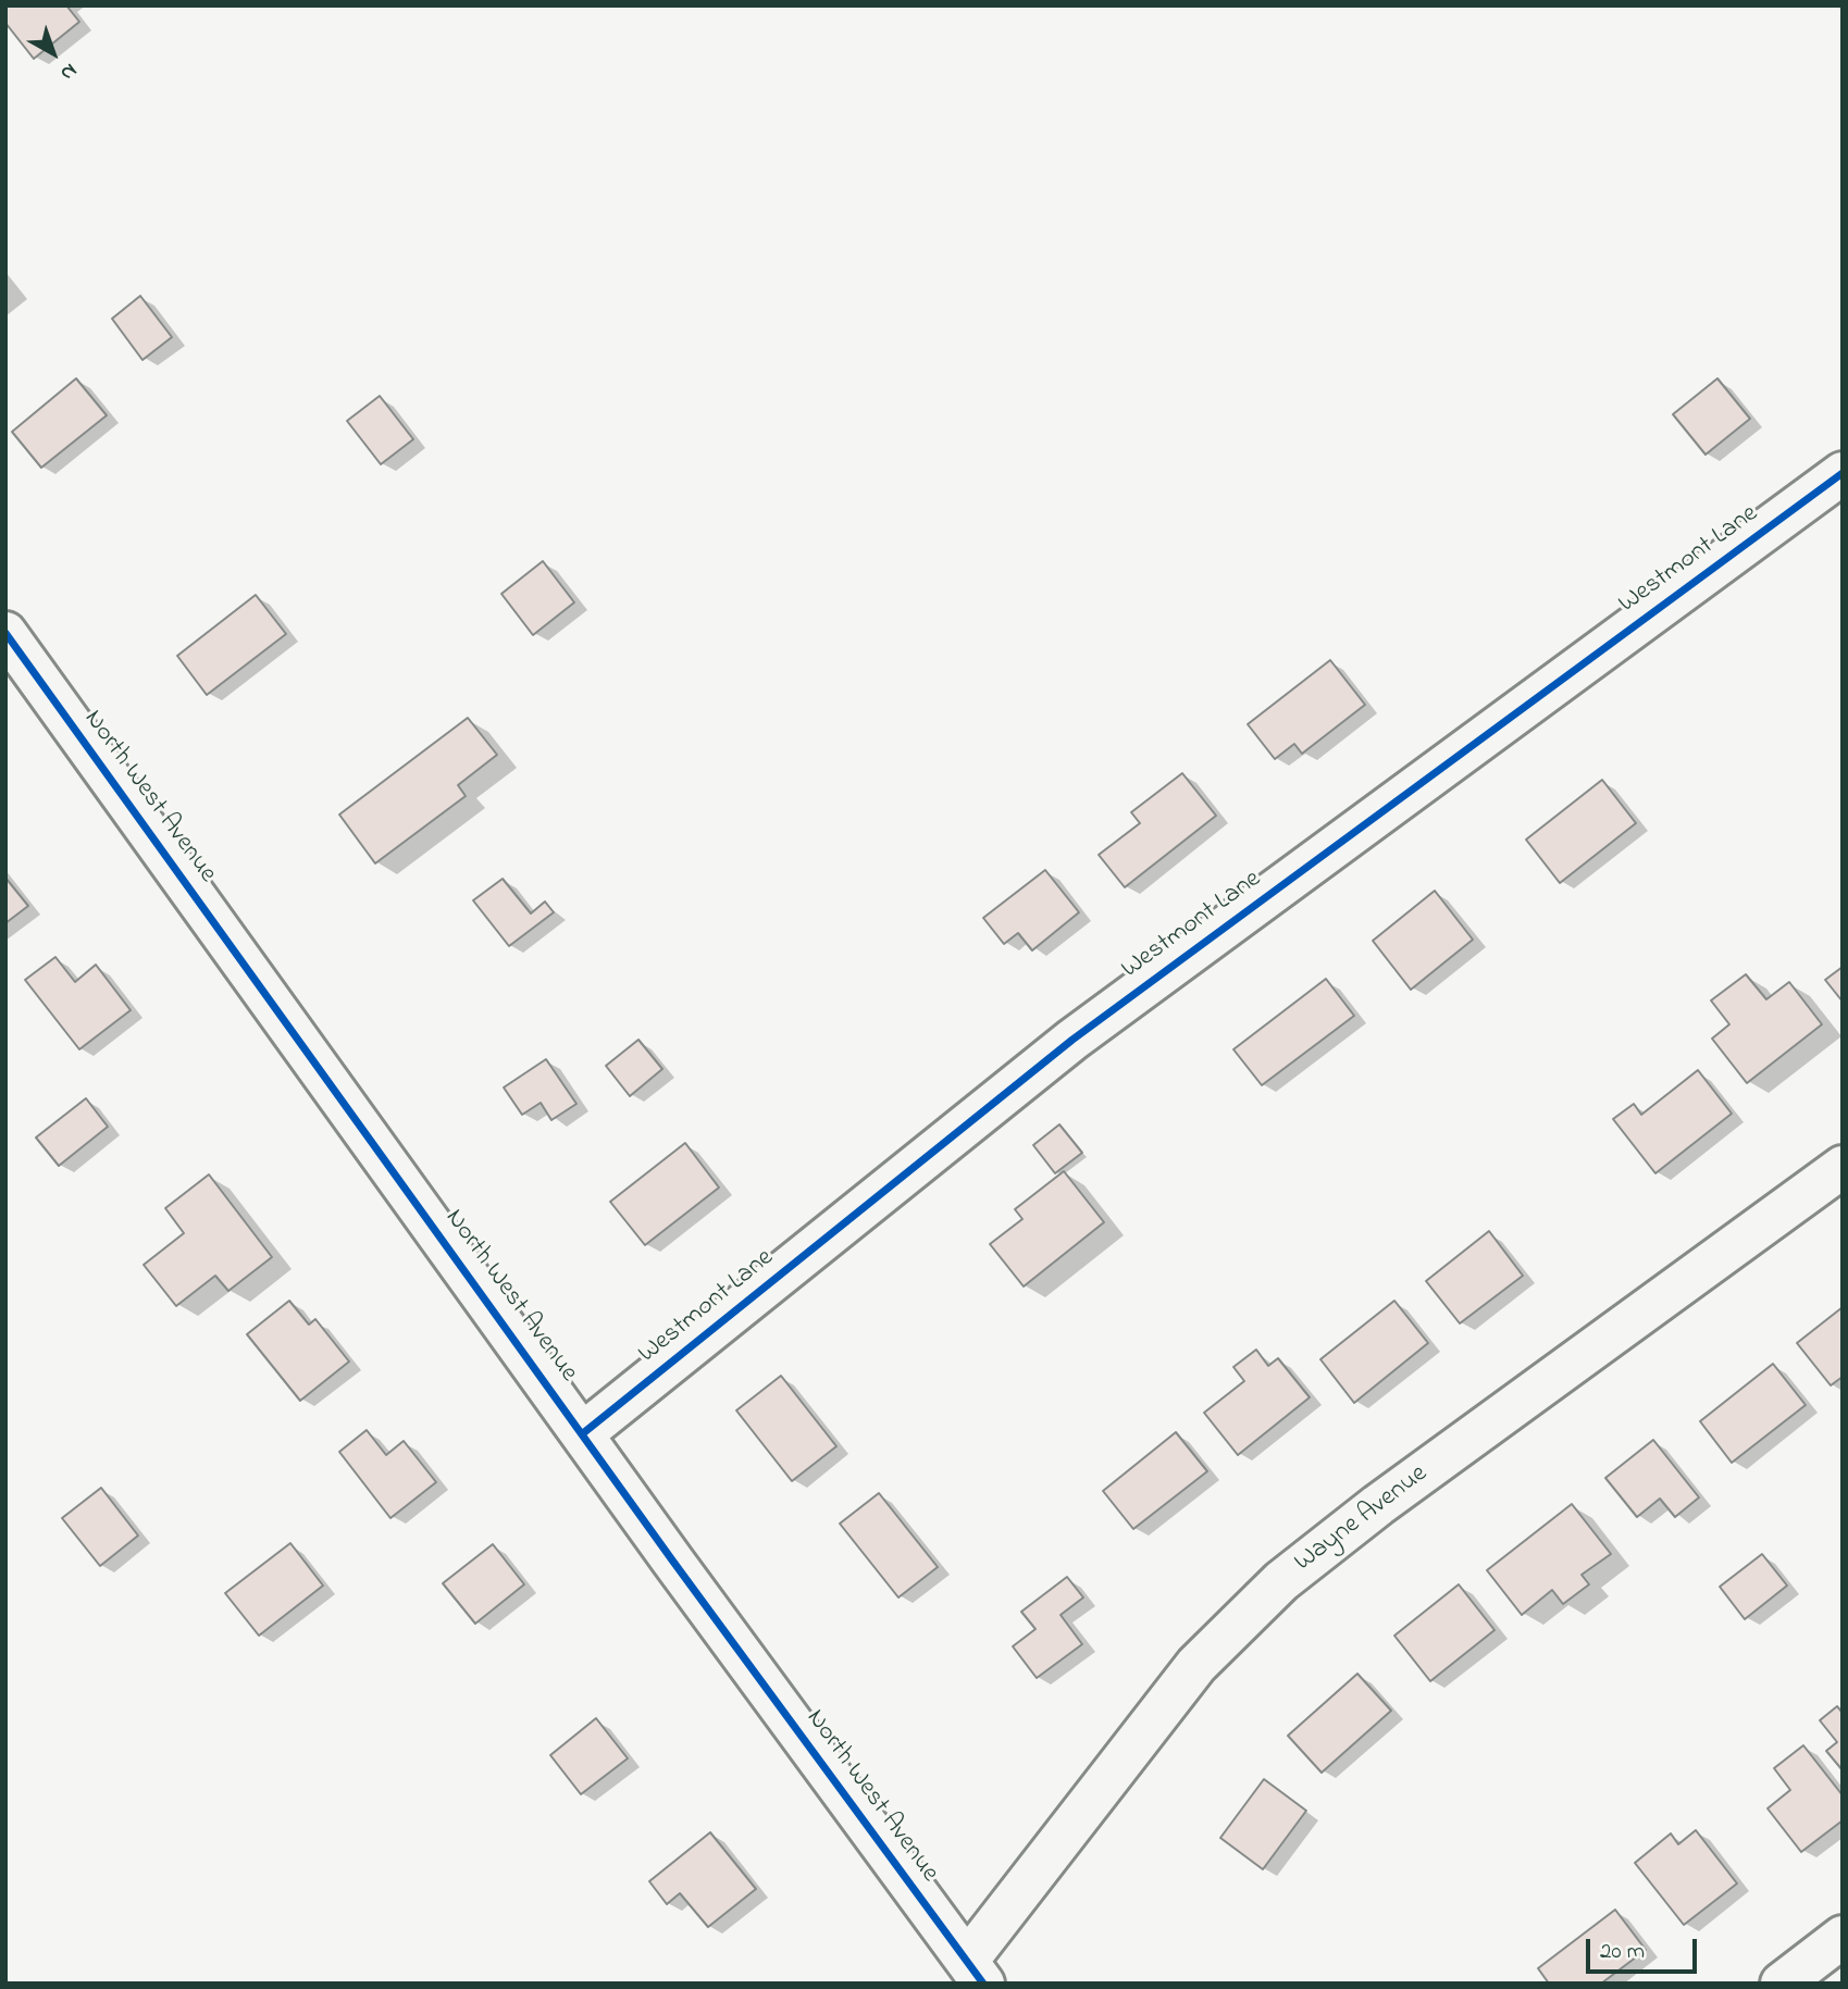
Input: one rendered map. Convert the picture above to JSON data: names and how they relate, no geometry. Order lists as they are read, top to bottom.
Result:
{
  "streets": {
    "street": ["Westmont Lane", "North West Avenue", "Wayne Avenue"]
  },
  "crossings": [
    ["Westmont Lane", "North West Avenue"],
    ["North West Avenue", "Wayne Avenue"]
  ],
  "scale_bar": "20 m",
  "north": "bottom right"
}
